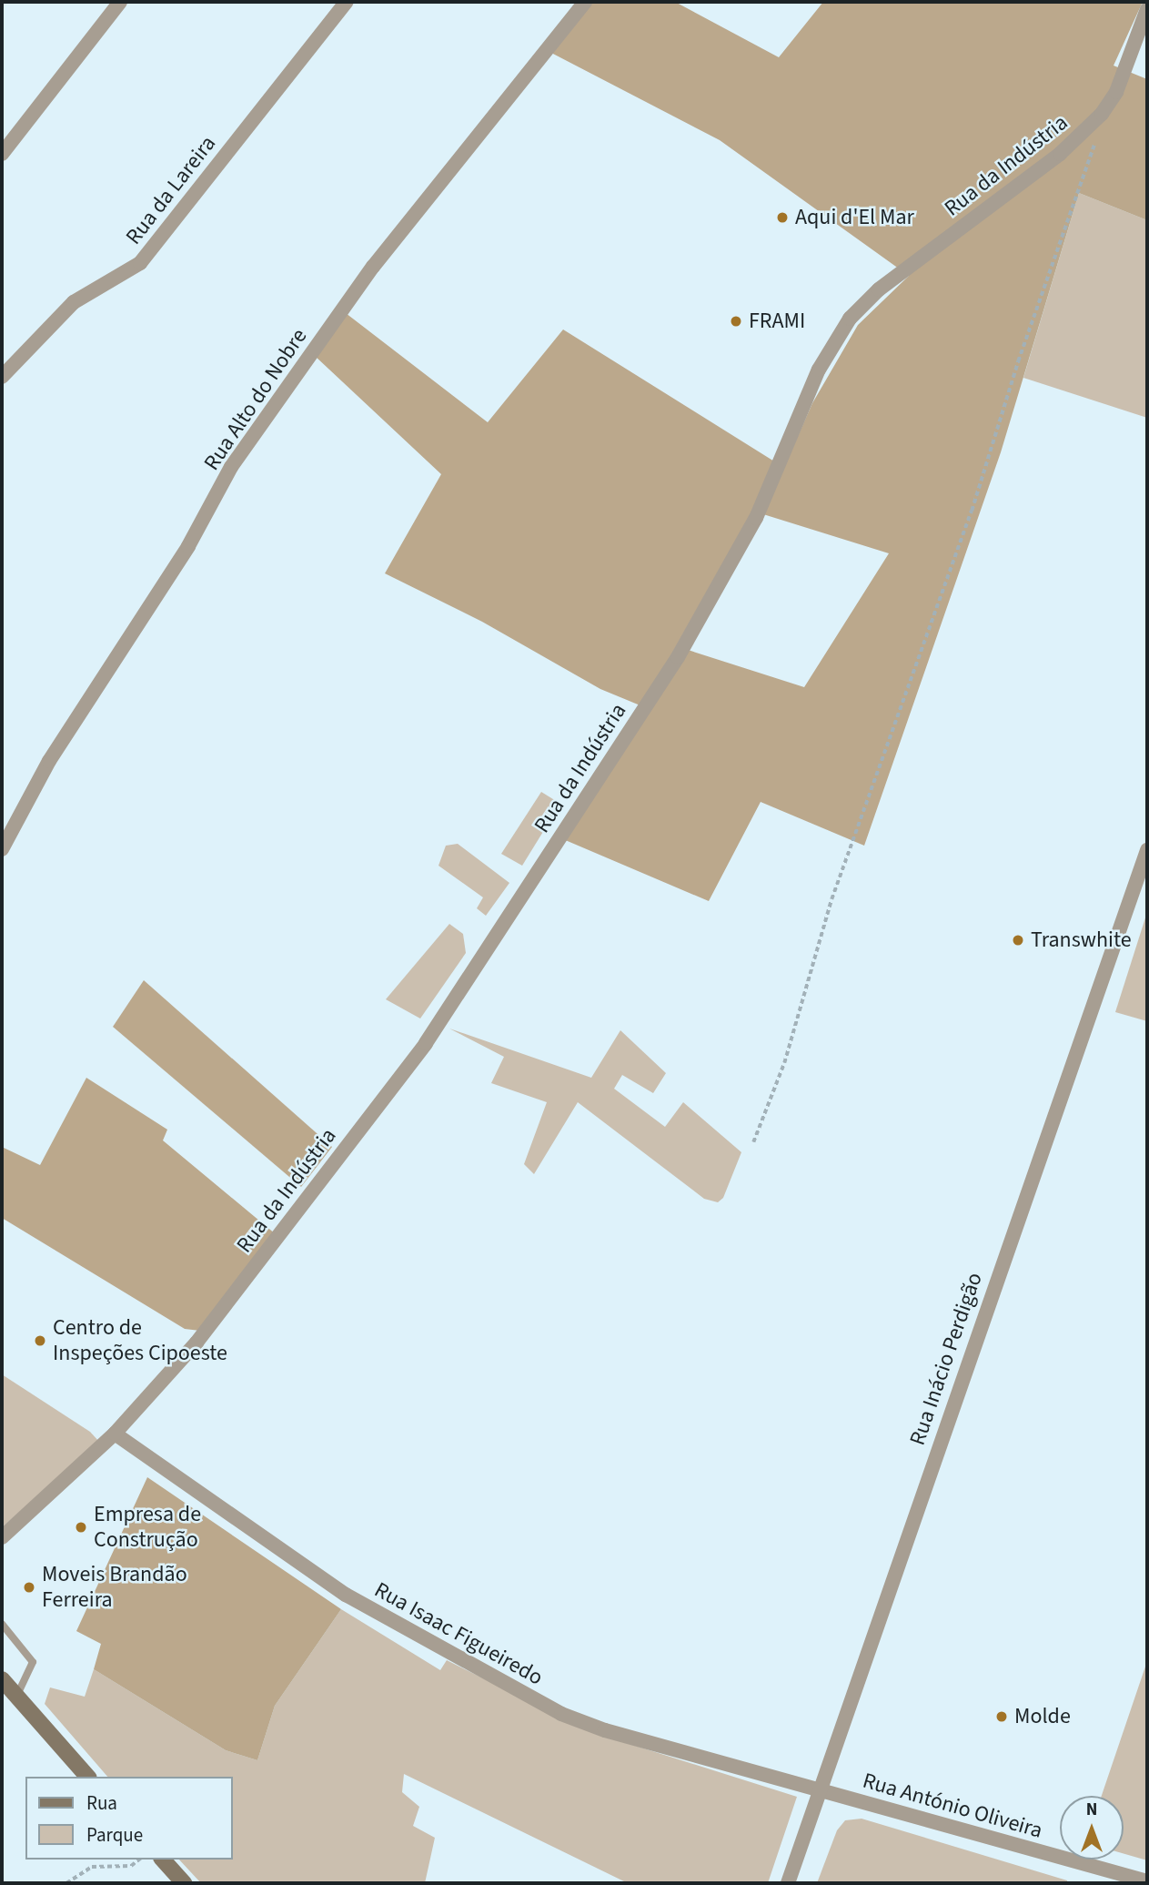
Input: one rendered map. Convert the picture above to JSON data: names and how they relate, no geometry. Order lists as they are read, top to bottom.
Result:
{
  "streets": {
    "street": [
      "Rua da Indústria",
      "Rua da Lareira",
      "Rua Alto do Nobre",
      "Rua Inácio Perdigão",
      "Rua Isaac Figueiredo",
      "Rua António Oliveira"
    ]
  },
  "crossings": [
    ["Rua da Indústria", "Rua Isaac Figueiredo"],
    ["Rua Inácio Perdigão", "Rua Isaac Figueiredo"],
    ["Rua Inácio Perdigão", "Rua António Oliveira"],
    ["Rua Isaac Figueiredo", "Rua António Oliveira"]
  ],
  "places": [
    "Aqui d'El Mar",
    "FRAMI",
    "Transwhite",
    "Centro de Inspeções Cipoeste",
    "Empresa de Construção",
    "Moveis Brandão Ferreira",
    "Molde"
  ],
  "legend": ["Rua", "Parque"],
  "north": "top"
}
